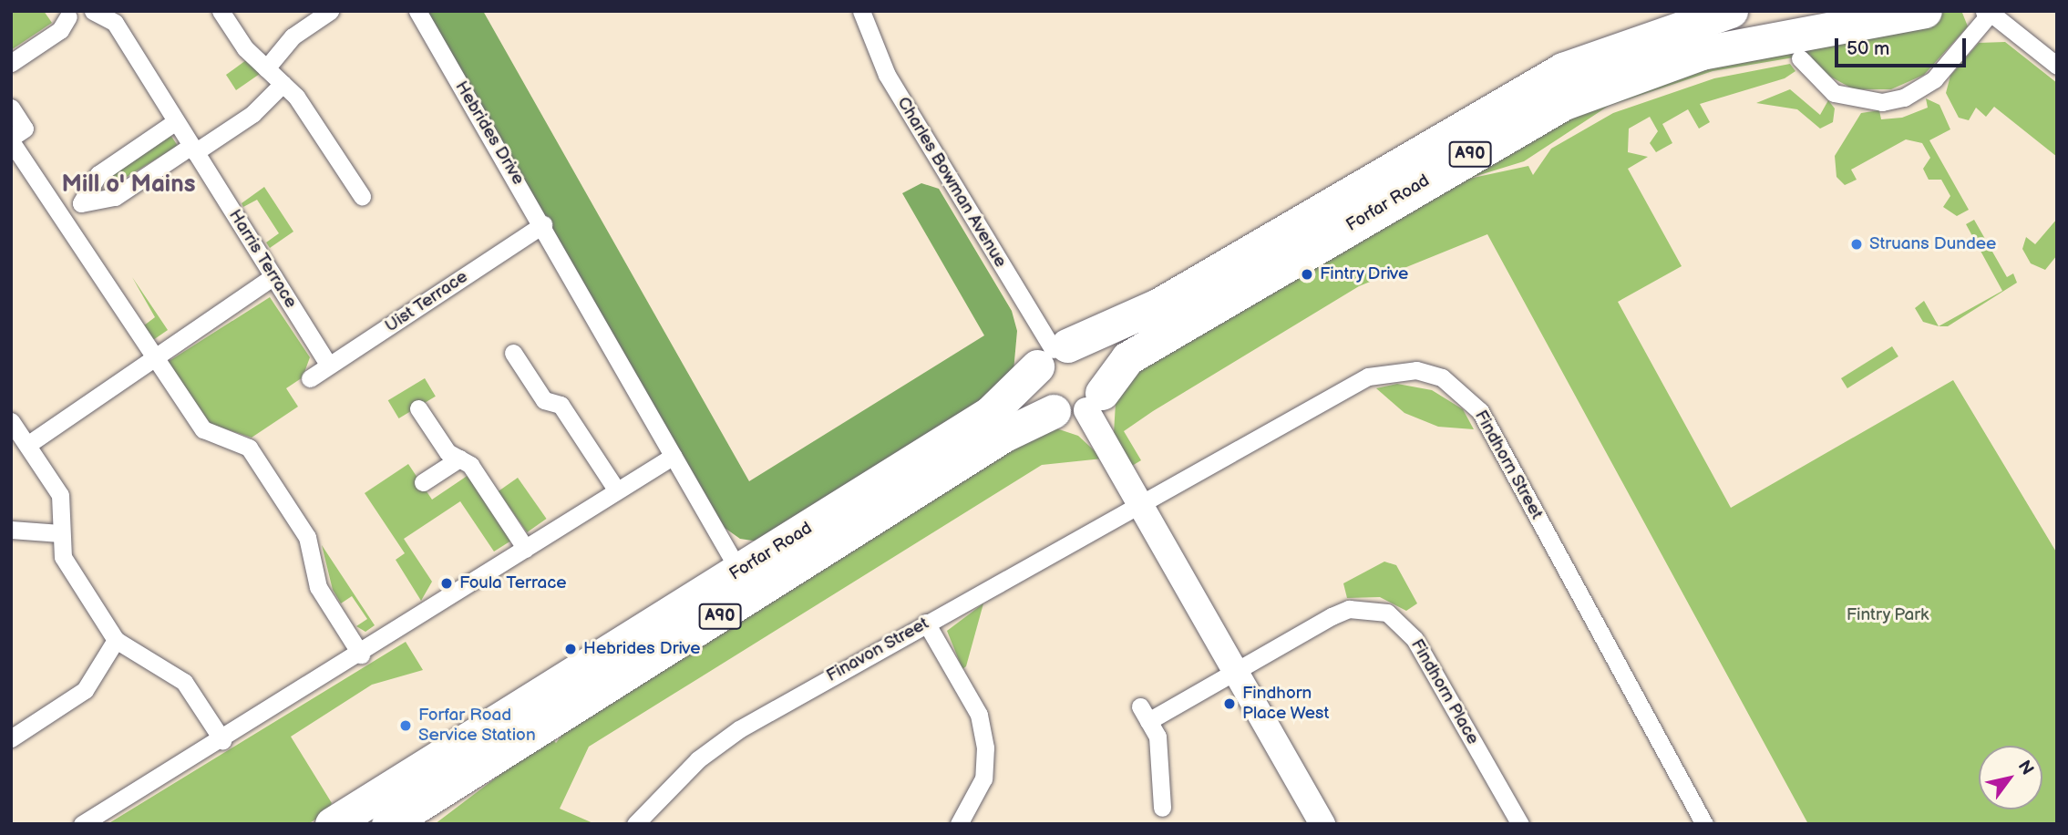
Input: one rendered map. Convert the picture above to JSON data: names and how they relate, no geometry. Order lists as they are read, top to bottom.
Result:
{
  "streets": {
    "highway": ["A90", "Forfar Road"],
    "street": [
      "Hebrides Drive",
      "Charles Bowman Avenue",
      "Harris Terrace",
      "Uist Terrace",
      "Findhorn Street",
      "Finavon Street",
      "Findhorn Place"
    ]
  },
  "crossings": [
    ["Hebrides Drive", "Forfar Road"],
    ["Hebrides Drive", "Uist Terrace"],
    ["A90", "Charles Bowman Avenue"],
    ["A90", "Forfar Road"],
    ["Charles Bowman Avenue", "Forfar Road"],
    ["Harris Terrace", "Uist Terrace"],
    ["Findhorn Street", "Finavon Street"]
  ],
  "districts": ["Mill o' Mains"],
  "parks": ["Fintry Park"],
  "places": [
    "Struans Dundee",
    "Fintry Drive",
    "Foula Terrace",
    "Hebrides Drive",
    "Findhorn Place West",
    "Forfar Road Service Station"
  ],
  "scale_bar": "50 m",
  "north": "top right"
}
